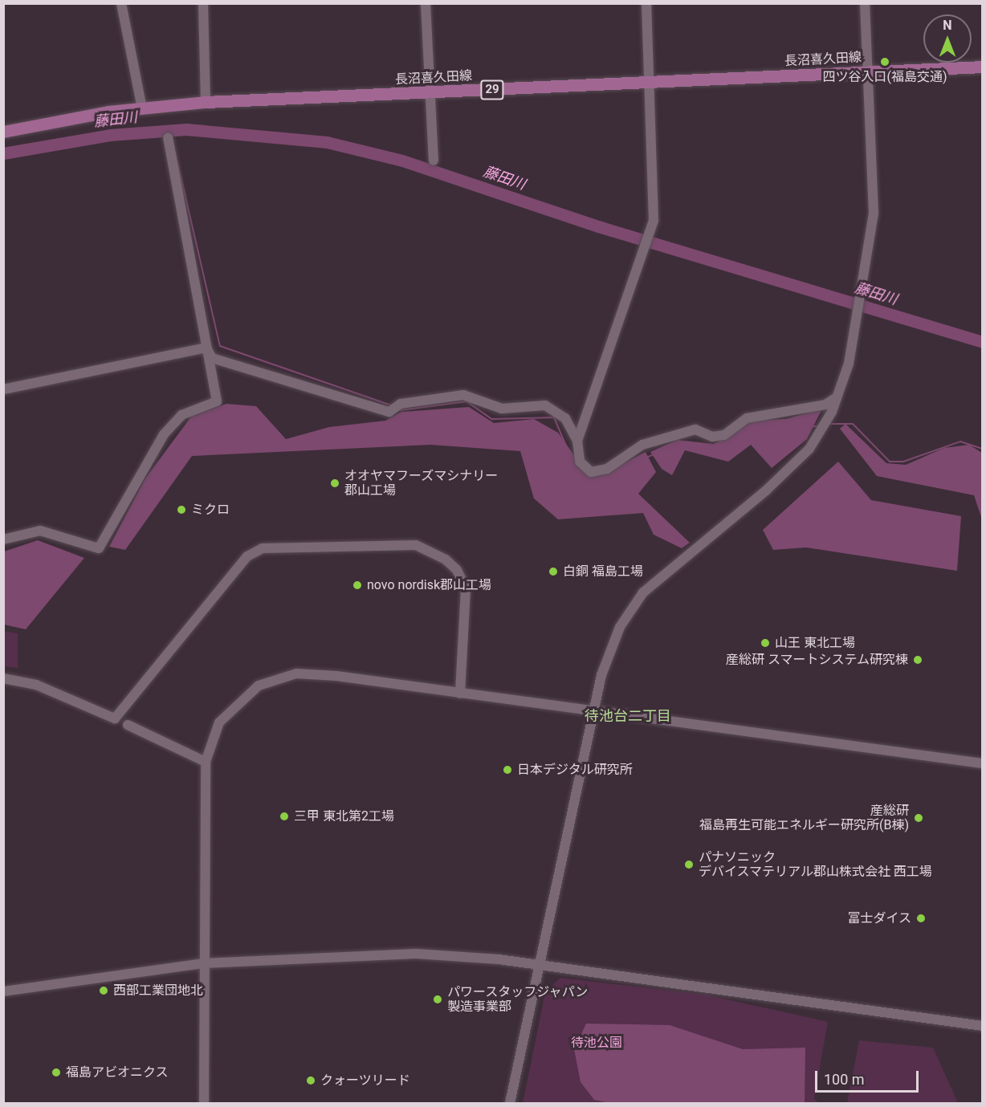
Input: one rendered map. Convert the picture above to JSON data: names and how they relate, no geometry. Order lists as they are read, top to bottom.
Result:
{
  "streets": {
    "main road": ["長沼喜久田線", "29"]
  },
  "districts": ["待池台二丁目"],
  "water": ["藤田川"],
  "parks": ["待池公園"],
  "places": [
    "四ツ谷入口(福島交通)",
    "オオヤマフーズマシナリー 郡山工場",
    "ミクロ",
    "白銅 福島工場",
    "novo nordisk郡山工場",
    "山王 東北工場",
    "産総研 スマートシステム研究棟",
    "日本デジタル研究所",
    "三甲 東北第2工場",
    "産総研 福島再生可能エネルギー研究所(B棟)",
    "パナソニック デバイスマテリアル郡山株式会社 西工場",
    "冨士ダイス",
    "西部工業団地北",
    "パワースタッフジャパン 製造事業部",
    "福島アビオニクス",
    "クォーツリード"
  ],
  "scale_bar": "100 m",
  "north": "top"
}
